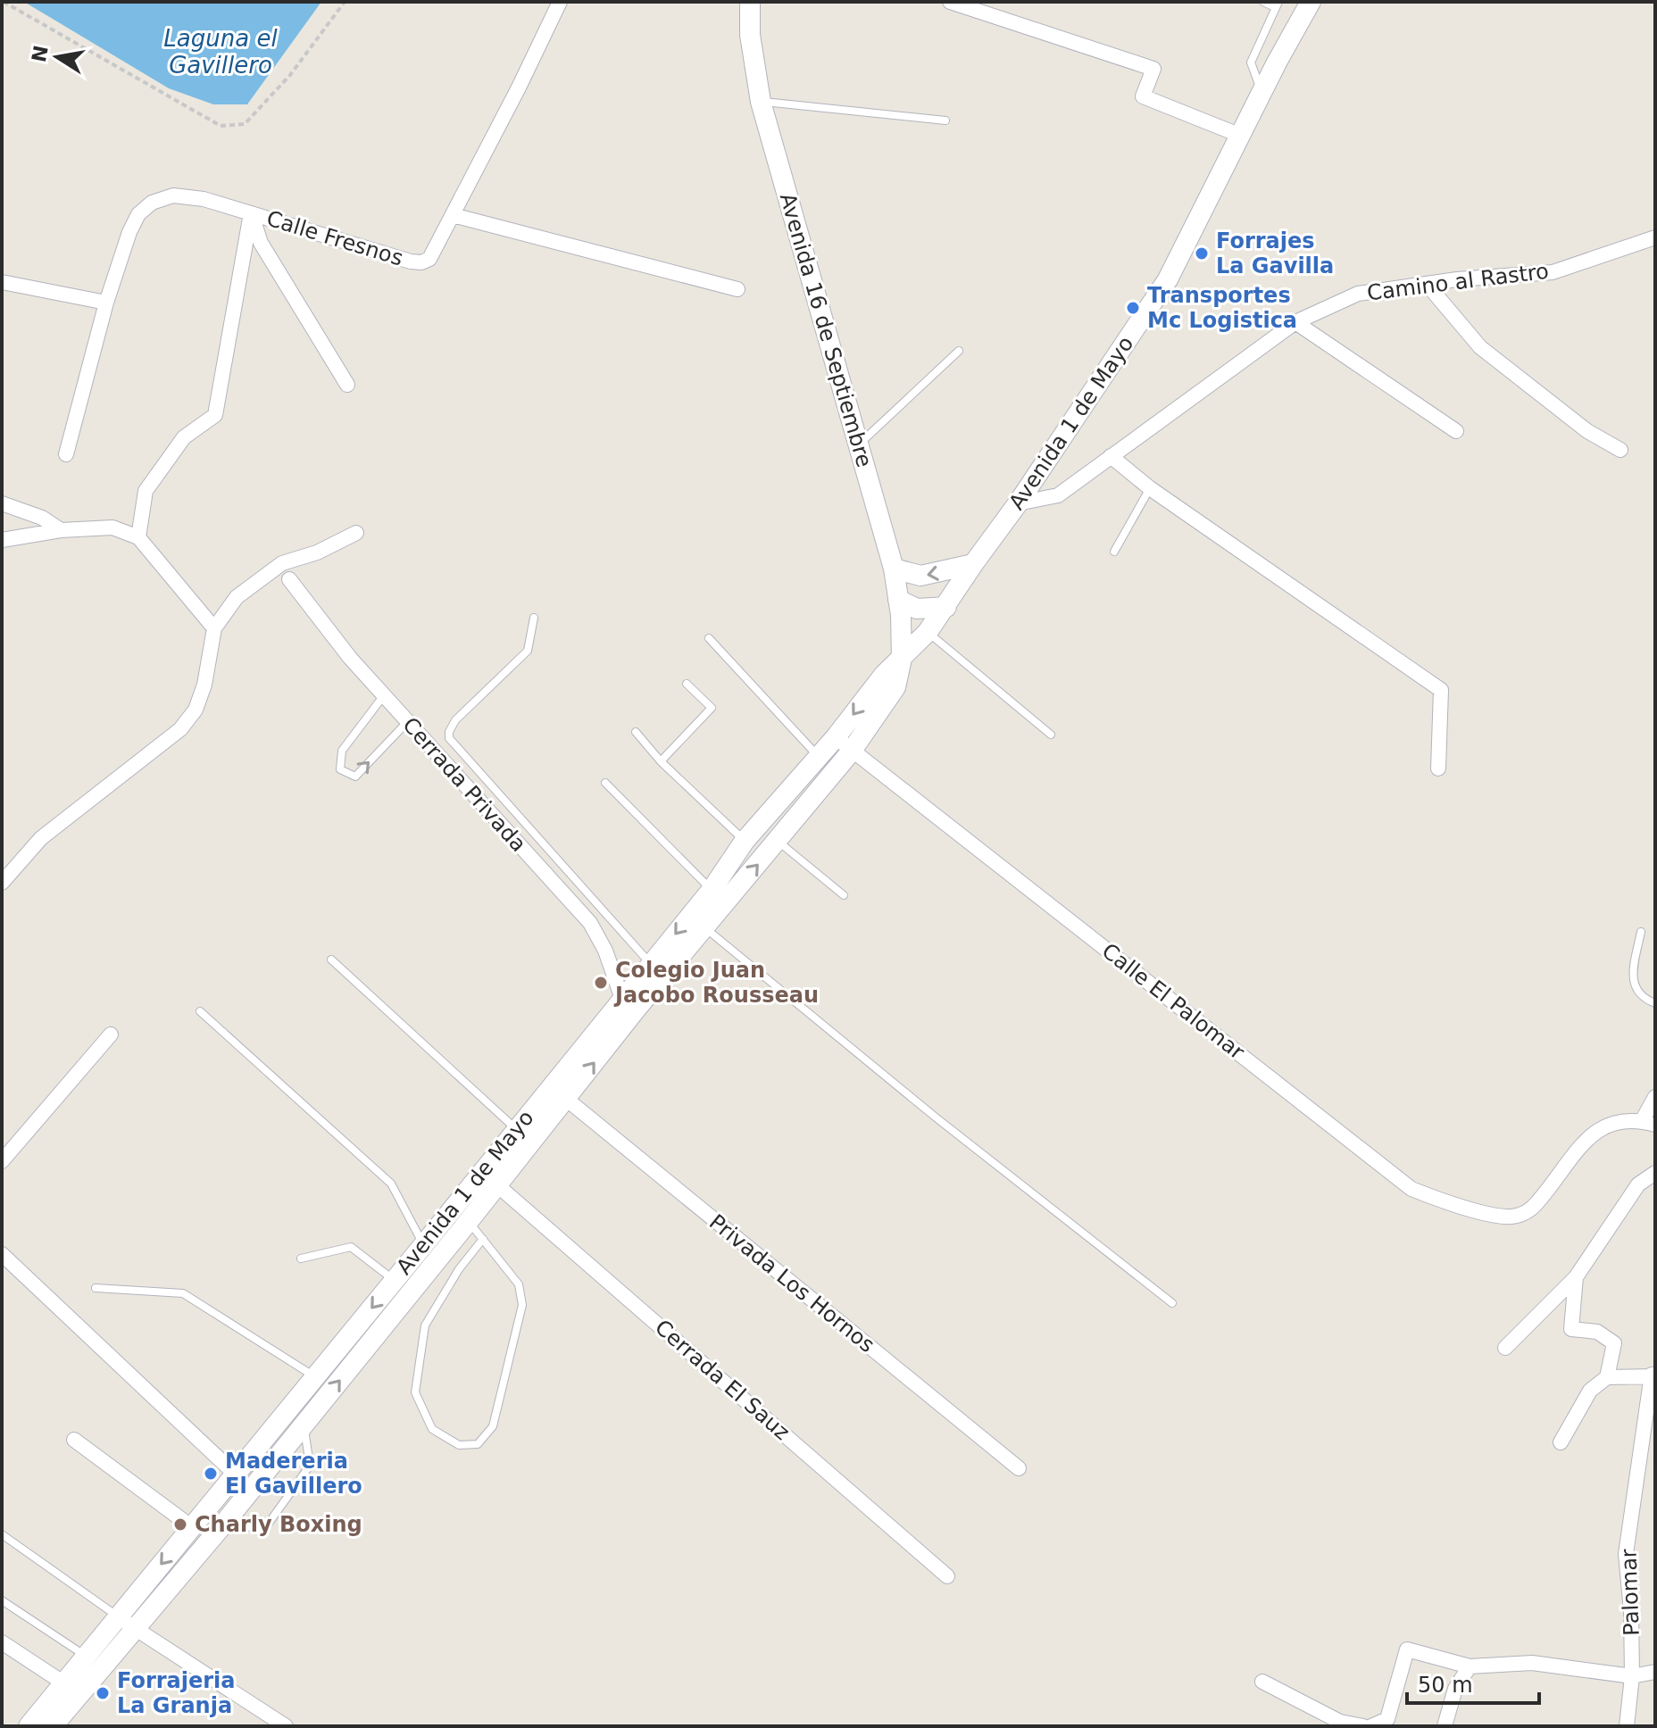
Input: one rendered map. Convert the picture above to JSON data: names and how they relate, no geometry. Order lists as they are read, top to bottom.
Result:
{
  "streets": {
    "main road": ["Avenida 16 de Septiembre", "Avenida 1 de Mayo"],
    "street": [
      "Calle Fresnos",
      "Camino al Rastro",
      "Cerrada Privada",
      "Calle El Palomar",
      "Privada Los Hornos",
      "Cerrada El Sauz",
      "Palomar"
    ]
  },
  "crossings": [
    ["Camino al Rastro", "Avenida 1 de Mayo"],
    ["Avenida 16 de Septiembre", "Avenida 1 de Mayo"],
    ["Avenida 1 de Mayo", "Cerrada Privada"],
    ["Avenida 1 de Mayo", "Calle El Palomar"],
    ["Avenida 1 de Mayo", "Privada Los Hornos"],
    ["Avenida 1 de Mayo", "Cerrada El Sauz"]
  ],
  "water": ["Laguna el Gavillero"],
  "places": [
    "Forrajes La Gavilla",
    "Transportes Mc Logistica",
    "Colegio Juan Jacobo Rousseau",
    "Madereria El Gavillero",
    "Charly Boxing",
    "Forrajeria La Granja"
  ],
  "scale_bar": "50 m",
  "north": "left"
}
